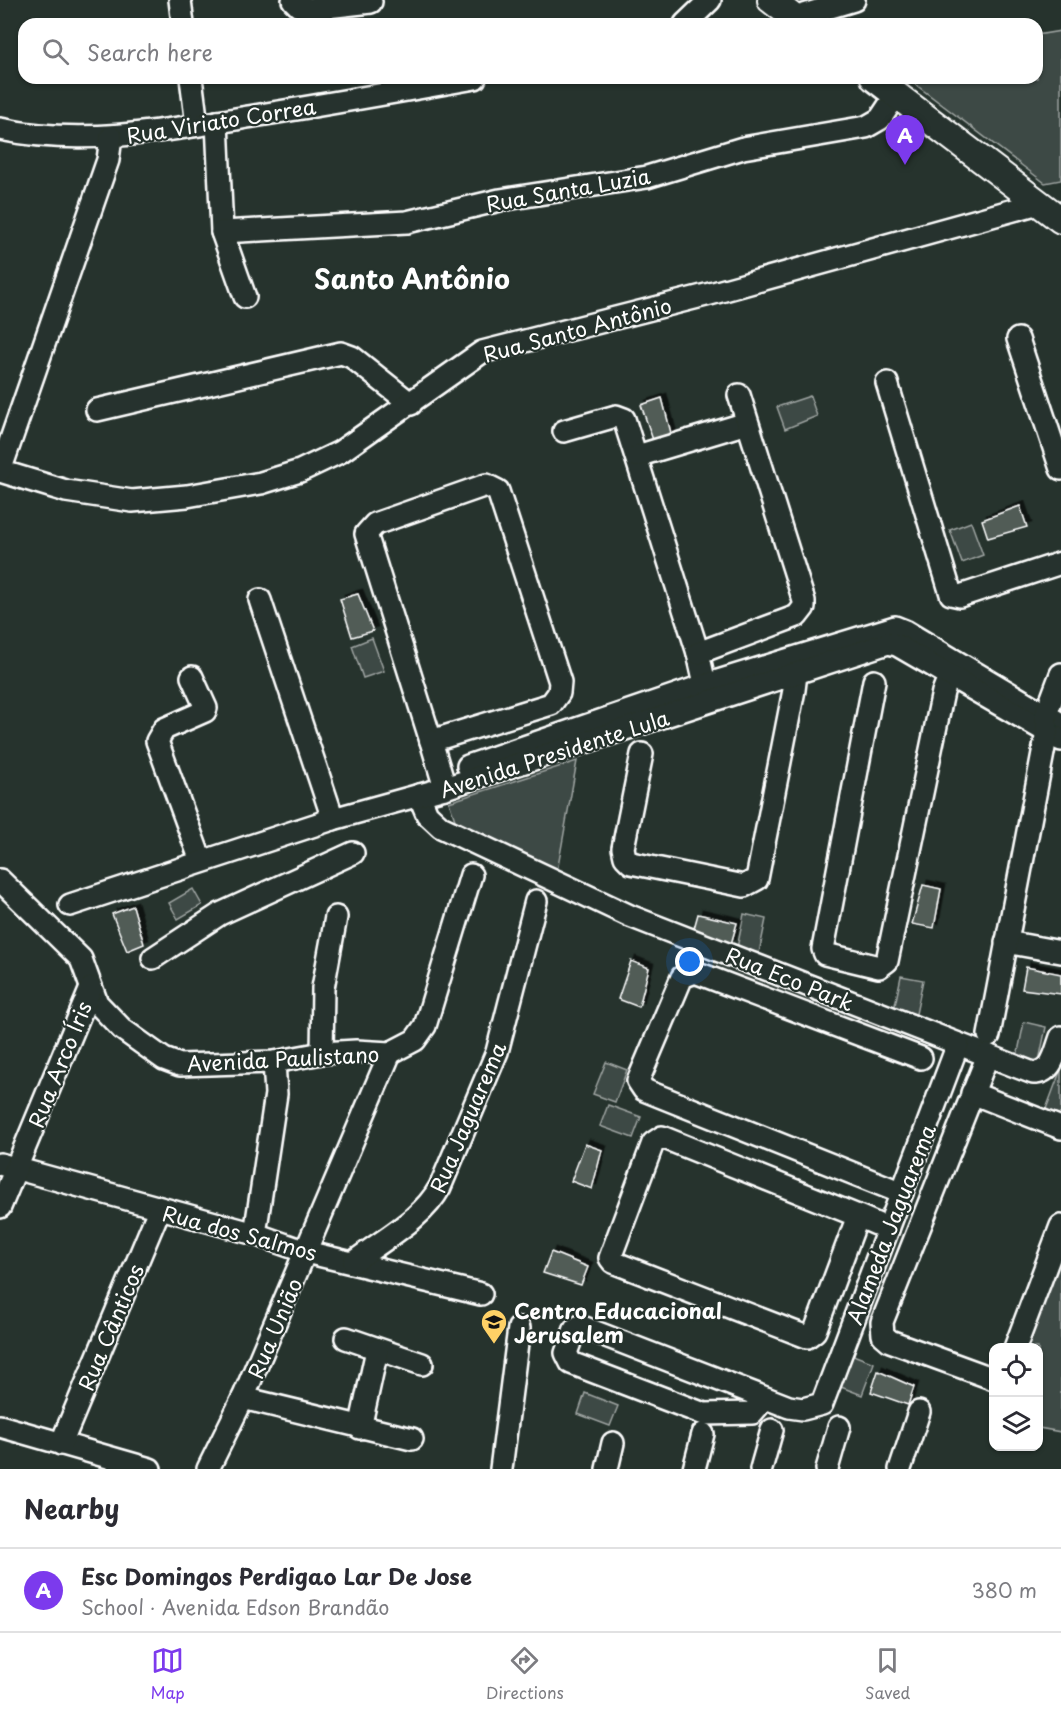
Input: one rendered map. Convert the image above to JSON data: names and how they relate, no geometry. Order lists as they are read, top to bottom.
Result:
{
  "streets": {
    "street": [
      "Rua Viriato Correa",
      "Rua Santa Luzia",
      "Rua Santo Antônio",
      "Avenida Presidente Lula",
      "Rua Eco Park",
      "Avenida Paulistano",
      "Rua Arco Íris",
      "Rua Jaguarema",
      "Alameda Jaguarema",
      "Rua dos Salmos",
      "Rua Cânticos",
      "Rua União"
    ]
  },
  "crossings": [
    ["Avenida Presidente Lula", "Rua Eco Park"],
    ["Rua Eco Park", "Alameda Jaguarema"],
    ["Avenida Paulistano", "Rua Arco Íris"],
    ["Avenida Paulistano", "Rua União"],
    ["Rua Arco Íris", "Rua dos Salmos"],
    ["Rua Jaguarema", "Rua dos Salmos"],
    ["Rua dos Salmos", "Rua Cânticos"],
    ["Rua dos Salmos", "Rua União"]
  ],
  "districts": ["Santo Antônio"],
  "places": {
    "school or university": ["Centro Educacional Jerusalem"]
  },
  "page": {
    "search": "Search here",
    "pins": "A",
    "heading": "Nearby",
    "list": [
      {
        "mark": "A",
        "name": "Esc Domingos Perdigao Lar De Jose",
        "note": "School · Avenida Edson Brandão",
        "value": "380 m"
      }
    ],
    "nav": ["Map", "Directions", "Saved"]
  }
}
